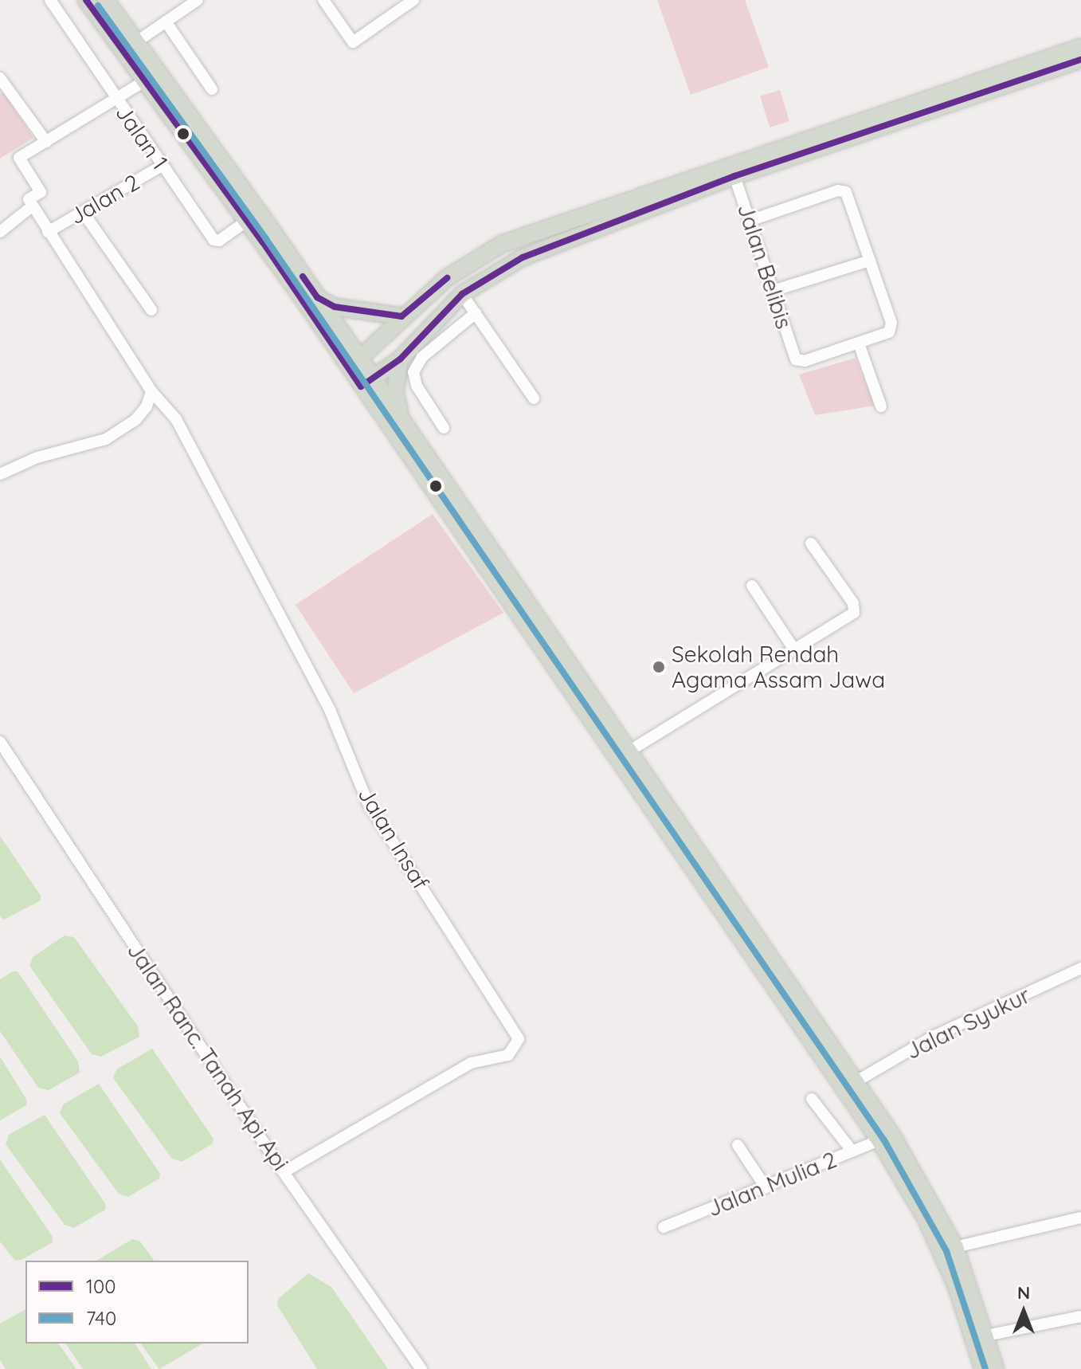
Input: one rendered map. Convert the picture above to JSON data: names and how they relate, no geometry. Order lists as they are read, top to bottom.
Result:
{
  "streets": {
    "street": [
      "Jalan 1",
      "Jalan 2",
      "Jalan Belibis",
      "Jalan Insaf",
      "Jalan Syukur",
      "Jalan Ranc. Tanah Api Api",
      "Jalan Mulia 2"
    ]
  },
  "crossings": [
    ["Jalan 1", "Jalan 2"],
    ["Jalan Insaf", "Jalan Ranc. Tanah Api Api"]
  ],
  "places": ["Sekolah Rendah Agama Assam Jawa"],
  "lines": ["transit line 100", "transit line 740"],
  "legend": ["100", "740"],
  "north": "top"
}
